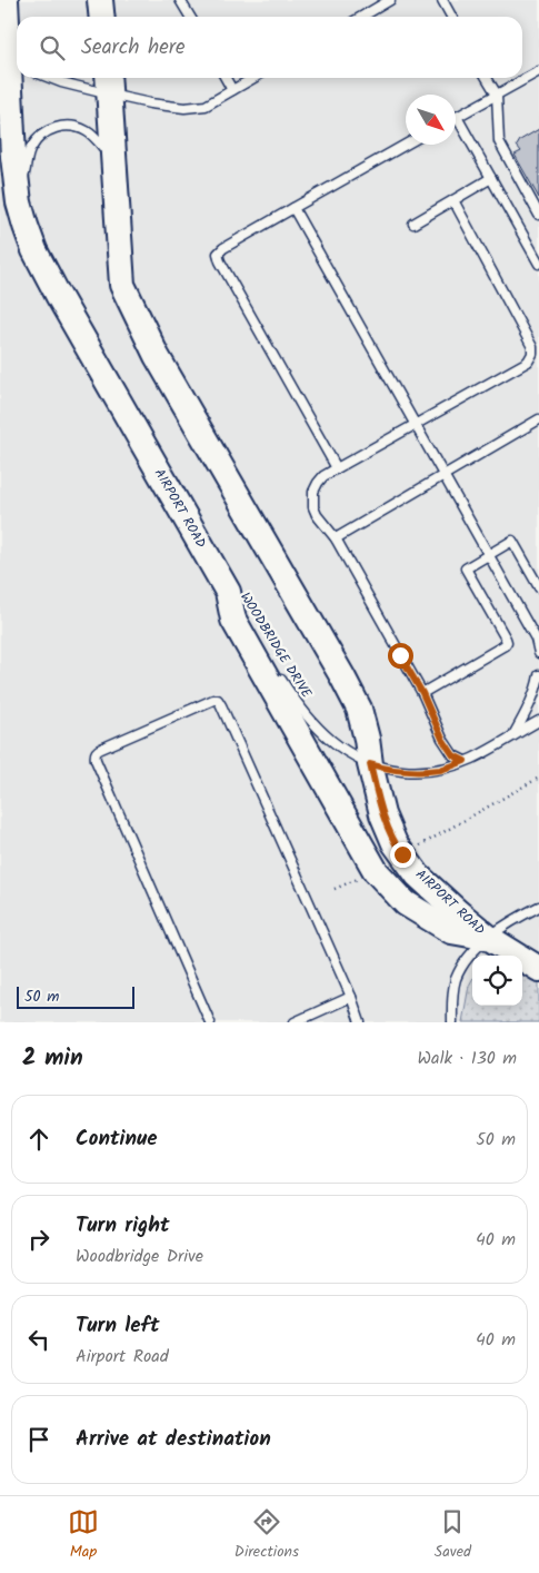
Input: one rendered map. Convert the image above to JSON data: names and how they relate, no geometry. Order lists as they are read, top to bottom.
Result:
{
  "streets": {
    "main road": ["AIRPORT ROAD"],
    "lane": ["WOODBRIDGE DRIVE"]
  },
  "crossings": [
    ["AIRPORT ROAD", "WOODBRIDGE DRIVE"]
  ],
  "scale_bar": "50 m",
  "north": "bottom right",
  "page": {
    "search": "Search here",
    "scale": "50 m",
    "heading": ["2 min", "Walk · 130 m"],
    "list": [
      ["Continue", "50 m"],
      ["Turn right", "Woodbridge Drive", "40 m"],
      ["Turn left", "Airport Road", "40 m"],
      "Arrive at destination"
    ],
    "nav": ["Map", "Directions", "Saved"]
  }
}
